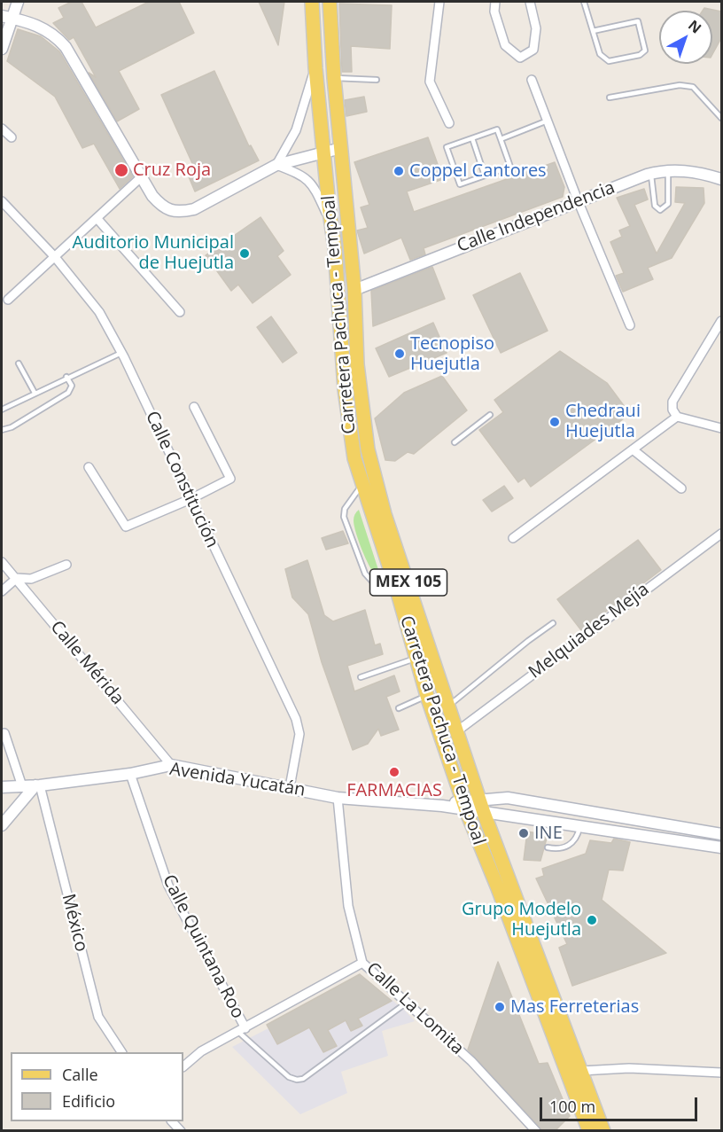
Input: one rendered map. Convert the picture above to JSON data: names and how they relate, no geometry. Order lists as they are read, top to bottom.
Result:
{
  "streets": {
    "main road": ["Carretera Pachuca - Tempoal", "MEX 105"],
    "street": [
      "Calle Independencia",
      "Calle Constitución",
      "Melquiades Mejía",
      "Calle Mérida",
      "Avenida Yucatán",
      "México",
      "Calle Quintana Roo",
      "Calle La Lomita"
    ]
  },
  "crossings": [
    ["Calle Independencia", "Carretera Pachuca - Tempoal"],
    ["Carretera Pachuca - Tempoal", "Melquiades Mejía"],
    ["Carretera Pachuca - Tempoal", "Avenida Yucatán"],
    ["Calle Constitución", "Avenida Yucatán"],
    ["Calle Mérida", "Avenida Yucatán"],
    ["Avenida Yucatán", "México"],
    ["Avenida Yucatán", "Calle Quintana Roo"],
    ["Avenida Yucatán", "Calle La Lomita"]
  ],
  "places": [
    "Cruz Roja",
    "Coppel Cantores",
    "Auditorio Municipal de Huejutla",
    "Tecnopiso Huejutla",
    "Chedraui Huejutla",
    "FARMACIAS",
    "INE",
    "Grupo Modelo Huejutla",
    "Mas Ferreterias"
  ],
  "legend": ["Calle", "Edificio"],
  "scale_bar": "100 m",
  "north": "top right"
}
